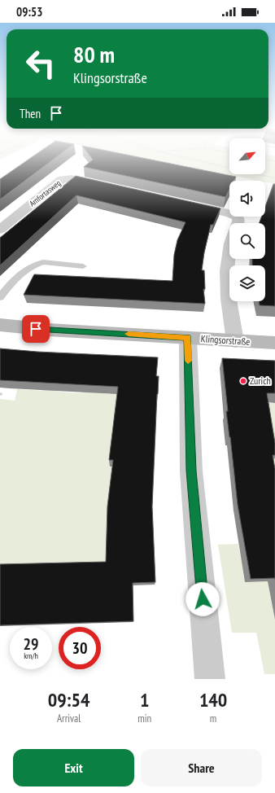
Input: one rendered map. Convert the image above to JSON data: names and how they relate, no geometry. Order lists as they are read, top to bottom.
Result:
{
  "streets": {
    "street": ["Amfortasweg", "Klingsorstraße"]
  },
  "places": ["Zurich"],
  "north": "top right",
  "page": {
    "status": "09:53",
    "turn": ["80 m", "Klingsorstraße"],
    "then": "Then",
    "speed": "29 km/h",
    "limit": "30",
    "eta": [
      "09:54",
      "Arrival",
      "1",
      "min",
      "140",
      "m"
    ],
    "buttons": ["Exit", "Share"]
  }
}
